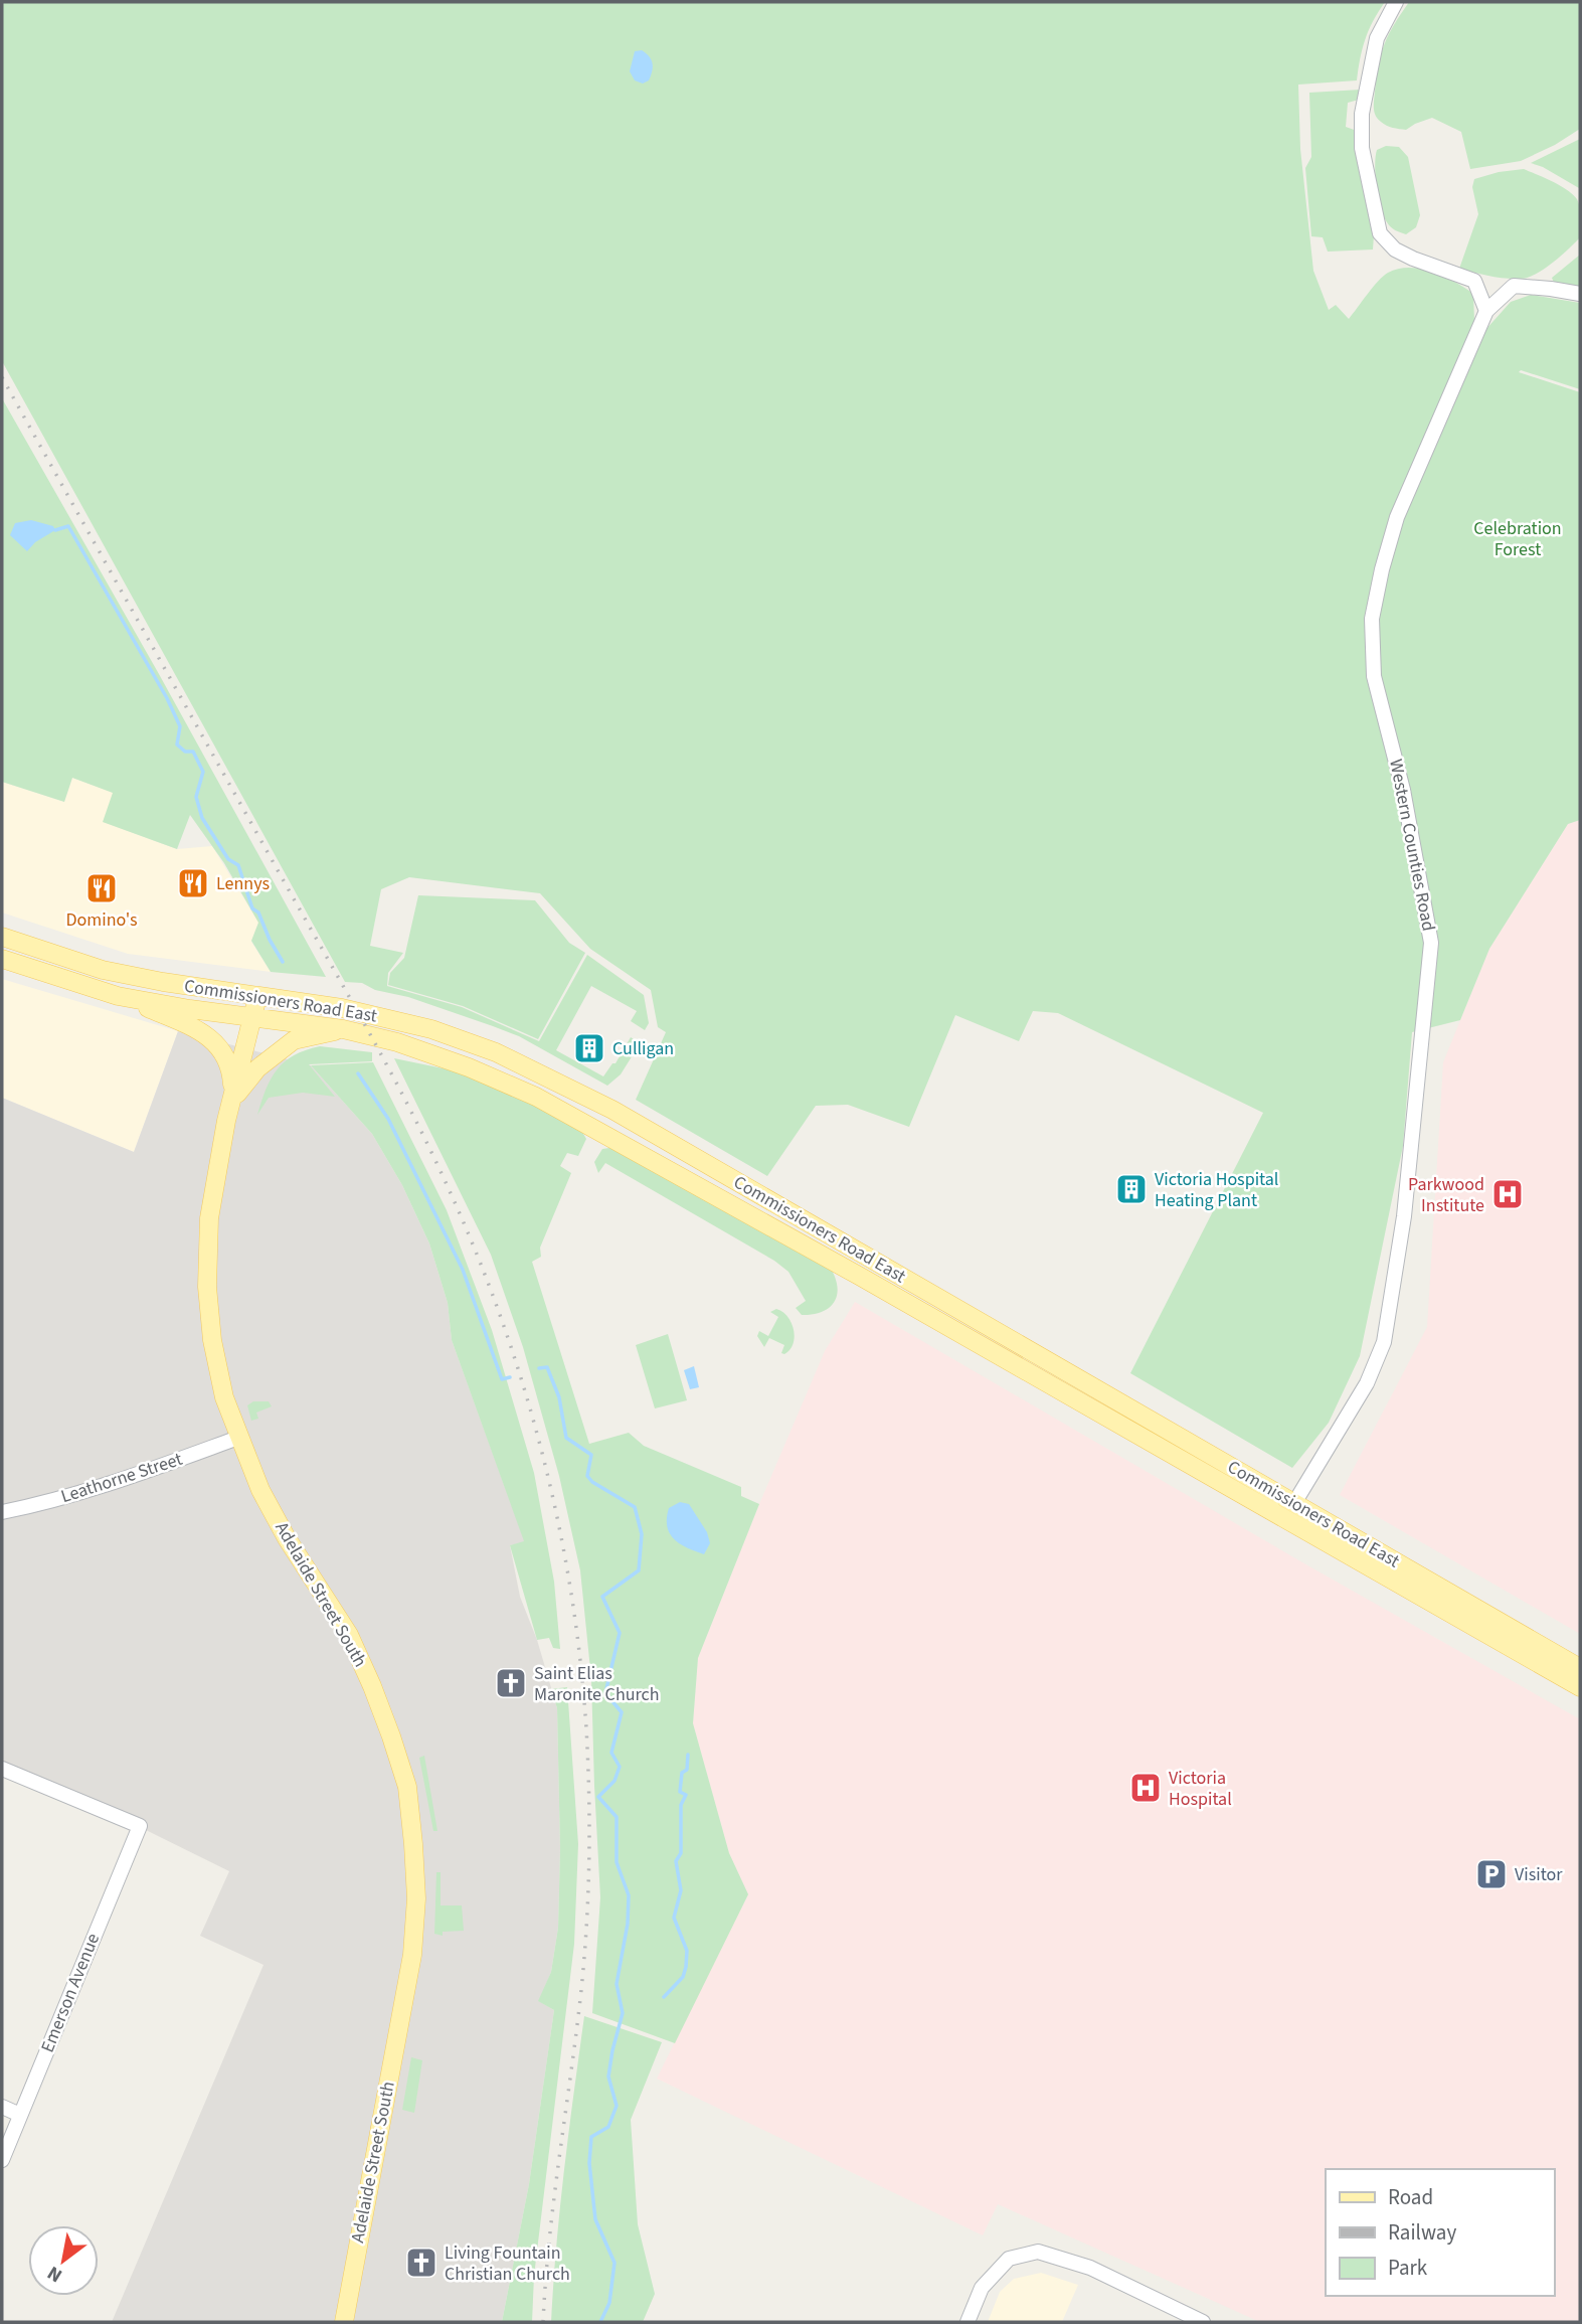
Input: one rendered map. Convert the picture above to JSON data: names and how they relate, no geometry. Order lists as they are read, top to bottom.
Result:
{
  "streets": {
    "main road": ["Commissioners Road East", "Adelaide Street South"],
    "street": ["Western Counties Road", "Leathorne Street", "Emerson Avenue"]
  },
  "crossings": [
    ["Western Counties Road", "Commissioners Road East"],
    ["Commissioners Road East", "Adelaide Street South"],
    ["Leathorne Street", "Adelaide Street South"]
  ],
  "parks": ["Celebration Forest"],
  "places": {
    "restaurant": ["Lennys", "Domino's"],
    "building": ["Culligan", "Victoria Hospital Heating Plant"],
    "hospital": ["Parkwood Institute", "Victoria Hospital"],
    "church": ["Saint Elias Maronite Church", "Living Fountain Christian Church"],
    "parking": ["Visitor"]
  },
  "legend": ["Road", "Railway", "Park"],
  "north": "bottom left"
}
